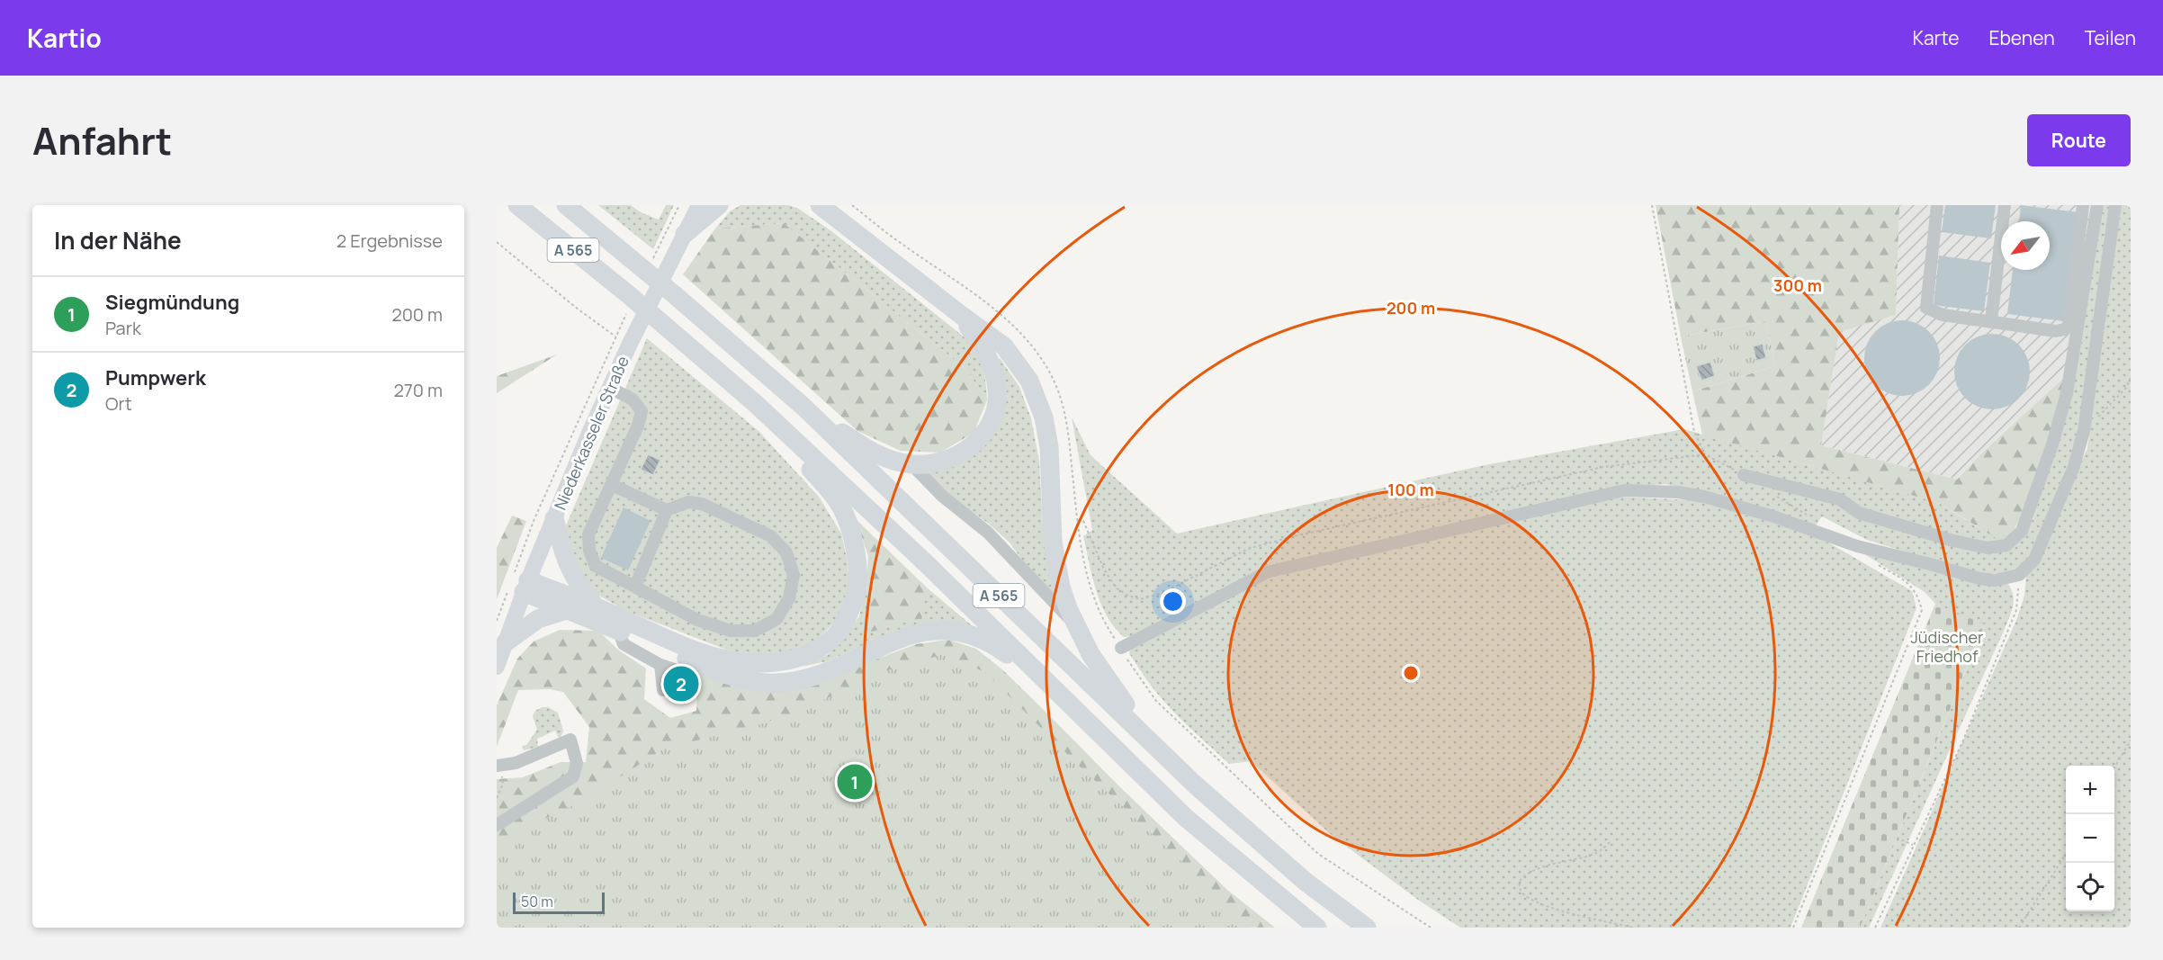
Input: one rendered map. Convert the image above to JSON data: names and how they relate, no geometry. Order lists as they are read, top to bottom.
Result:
{
  "streets": {
    "highway": ["A 565"],
    "main road": ["Niederkasseler Straße"]
  },
  "parks": ["Jüdischer Friedhof"],
  "scale_bar": "50 m",
  "north": "bottom left",
  "page": {
    "header": "Kartio",
    "nav": ["Karte", "Ebenen", "Teilen"],
    "title": "Anfahrt",
    "buttons": "Route",
    "heading": ["In der Nähe", "2 Ergebnisse"],
    "list": [
      {
        "mark": "1",
        "name": "Siegmündung",
        "note": "Park",
        "value": "200 m"
      },
      {
        "mark": "2",
        "name": "Pumpwerk",
        "note": "Ort",
        "value": "270 m"
      }
    ],
    "pins": ["2", "1"],
    "map_buttons": ["+", "−"],
    "scale": "50 m"
  },
  "rings": ["300 m", "200 m", "100 m"]
}
